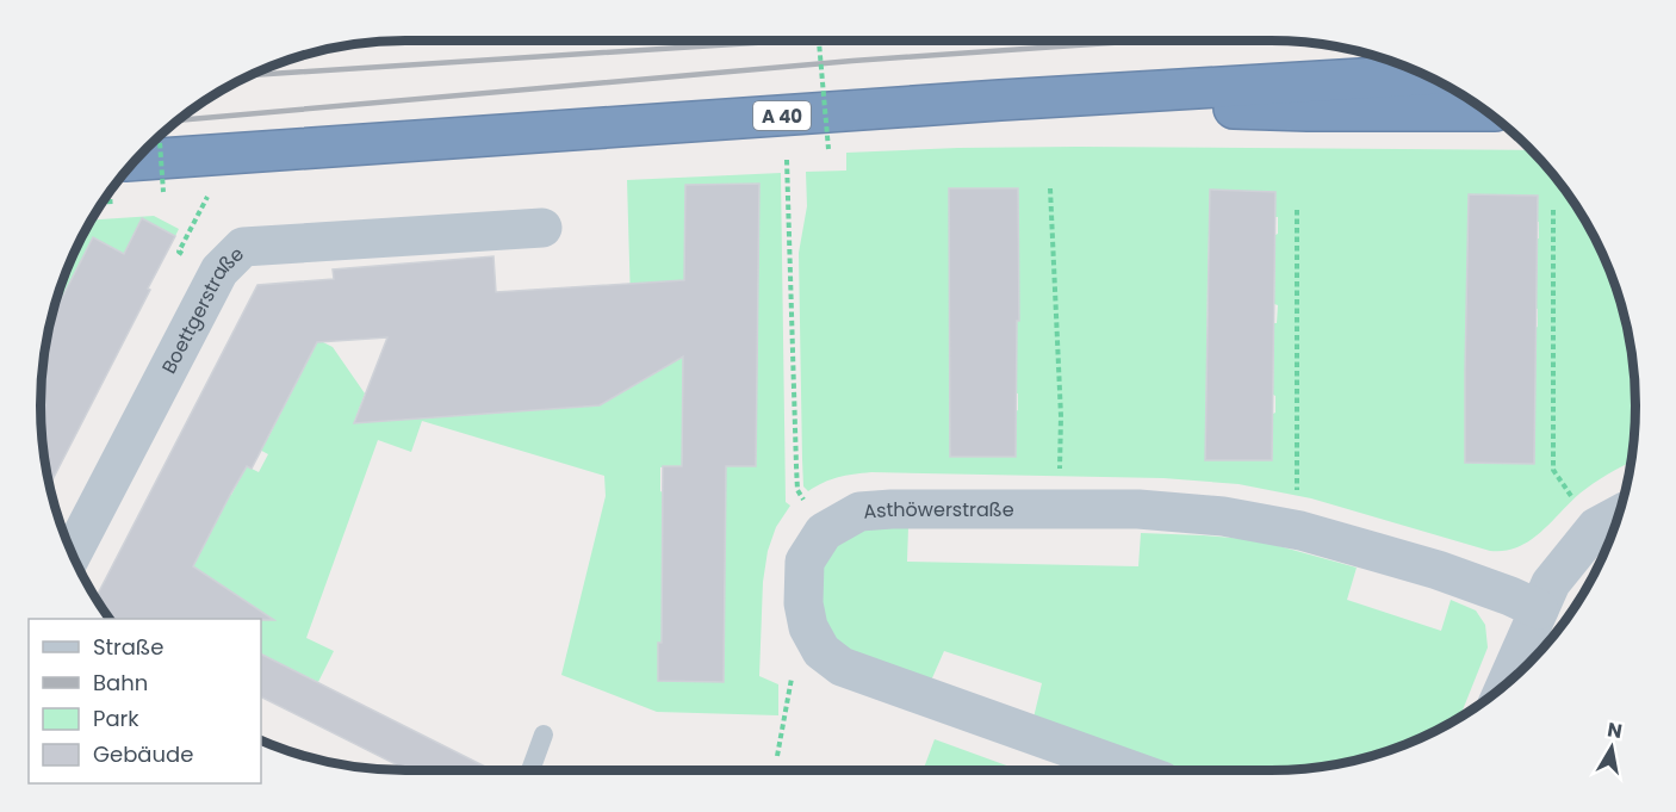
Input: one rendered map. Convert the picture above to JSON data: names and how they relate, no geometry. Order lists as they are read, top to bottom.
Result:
{
  "streets": {
    "highway": ["A 40"],
    "street": ["Boettgerstraße", "Asthöwerstraße"]
  },
  "legend": [
    "Straße",
    "Bahn",
    "Park",
    "Gebäude"
  ],
  "north": "top"
}
